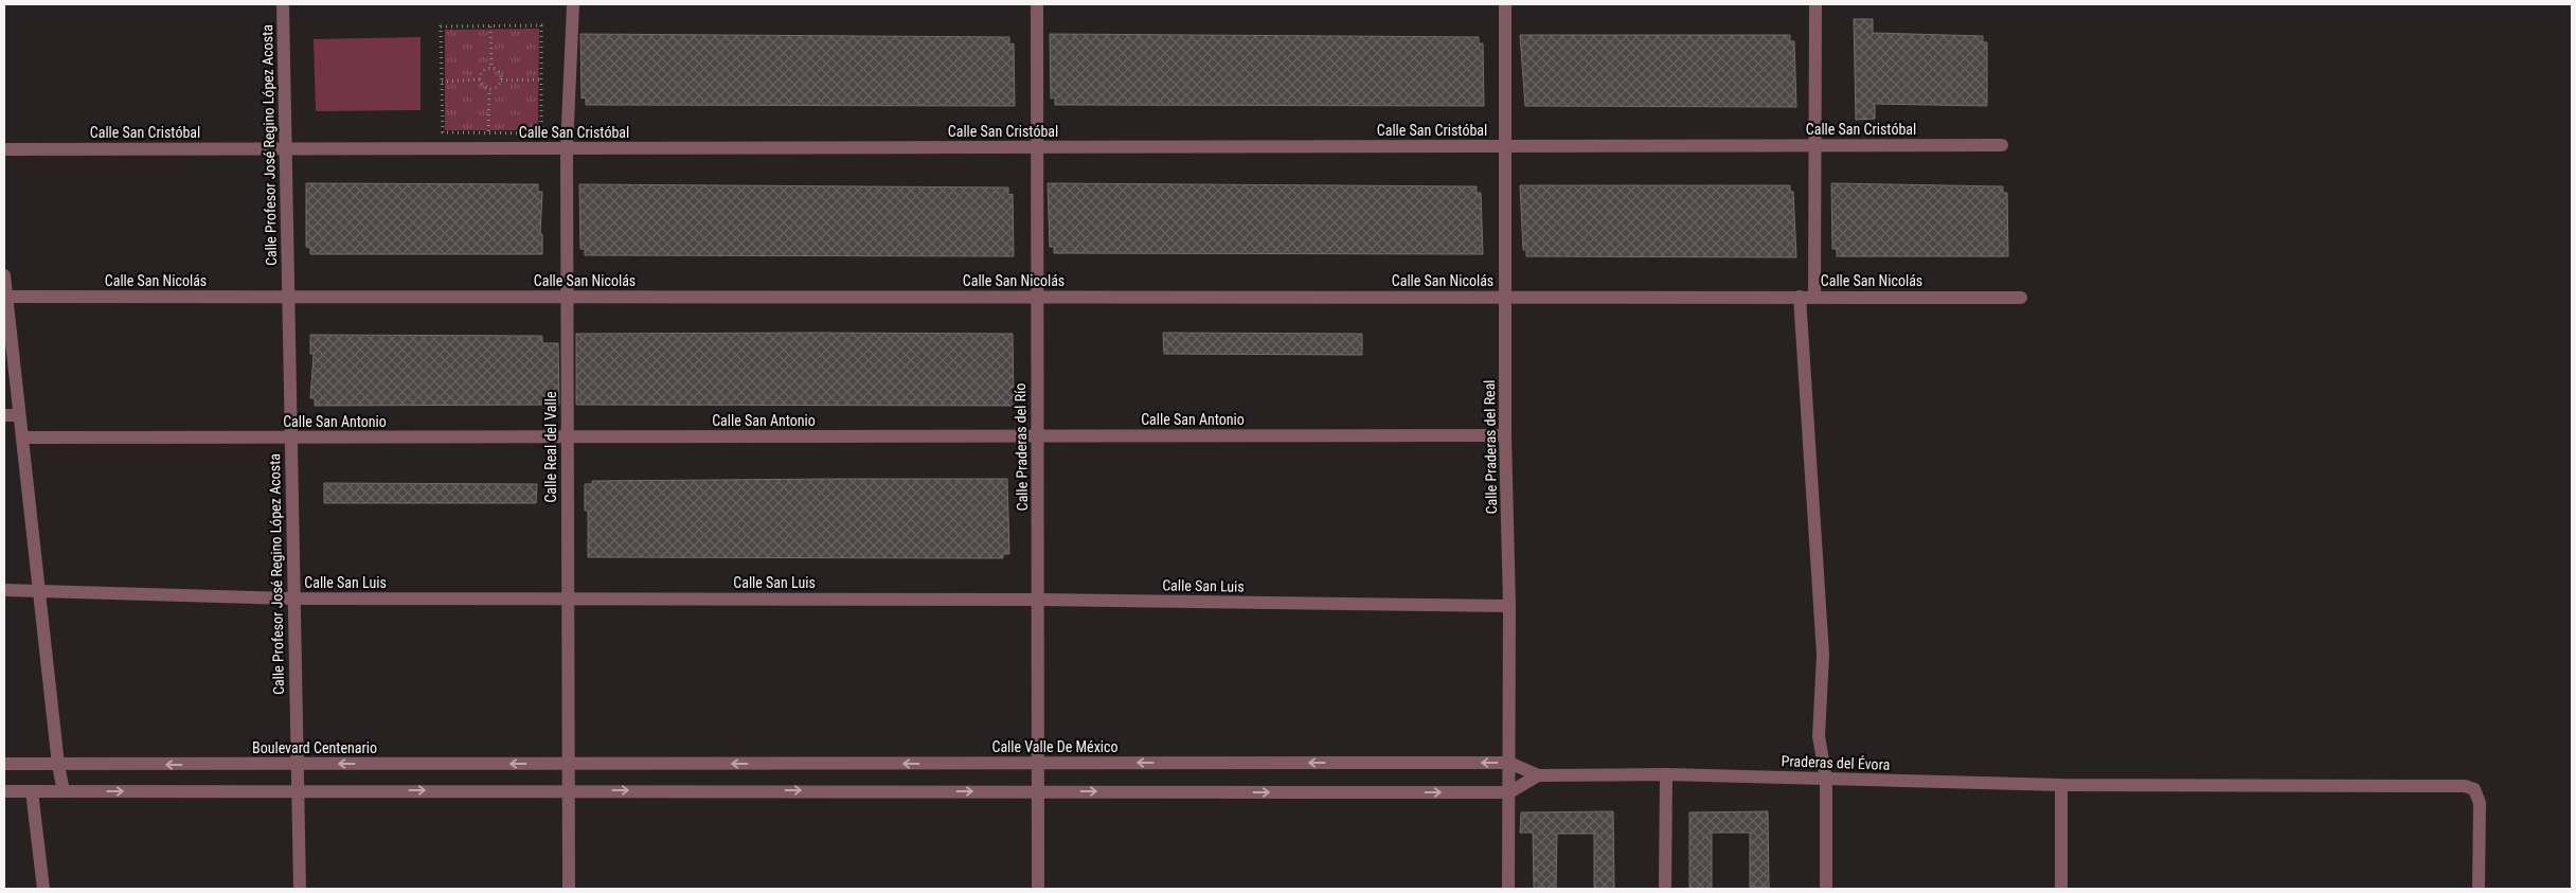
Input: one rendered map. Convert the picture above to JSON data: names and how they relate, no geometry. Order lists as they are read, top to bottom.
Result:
{
  "streets": {
    "street": [
      "Calle San Cristóbal",
      "Calle Profesor José Regino López Acosta",
      "Calle San Nicolás",
      "Calle San Antonio",
      "Calle Real del Valle",
      "Calle Praderas del Río",
      "Calle Praderas del Real",
      "Calle San Luis",
      "Calle Valle De México",
      "Boulevard Centenario",
      "Praderas del Évora"
    ]
  },
  "crossings": [
    ["Calle San Cristóbal", "Calle Profesor José Regino López Acosta"],
    ["Calle San Cristóbal", "Calle Real del Valle"],
    ["Calle San Cristóbal", "Calle Praderas del Río"],
    ["Calle San Cristóbal", "Calle Praderas del Real"],
    ["Calle Profesor José Regino López Acosta", "Calle San Nicolás"],
    ["Calle Profesor José Regino López Acosta", "Calle San Antonio"],
    ["Calle Profesor José Regino López Acosta", "Calle San Luis"],
    ["Calle Profesor José Regino López Acosta", "Boulevard Centenario"],
    ["Calle San Nicolás", "Calle Real del Valle"],
    ["Calle San Nicolás", "Calle Praderas del Río"],
    ["Calle San Nicolás", "Calle Praderas del Real"],
    ["Calle San Antonio", "Calle Real del Valle"],
    ["Calle San Antonio", "Calle Praderas del Río"],
    ["Calle San Antonio", "Calle Praderas del Real"],
    ["Calle Real del Valle", "Calle San Luis"],
    ["Calle Real del Valle", "Calle Valle De México"],
    ["Calle Real del Valle", "Boulevard Centenario"],
    ["Calle Praderas del Río", "Calle San Luis"],
    ["Calle Praderas del Río", "Calle Valle De México"],
    ["Calle Praderas del Real", "Calle San Luis"],
    ["Calle Praderas del Real", "Calle Valle De México"],
    ["Calle Valle De México", "Boulevard Centenario"],
    ["Calle Valle De México", "Praderas del Évora"]
  ]
}
